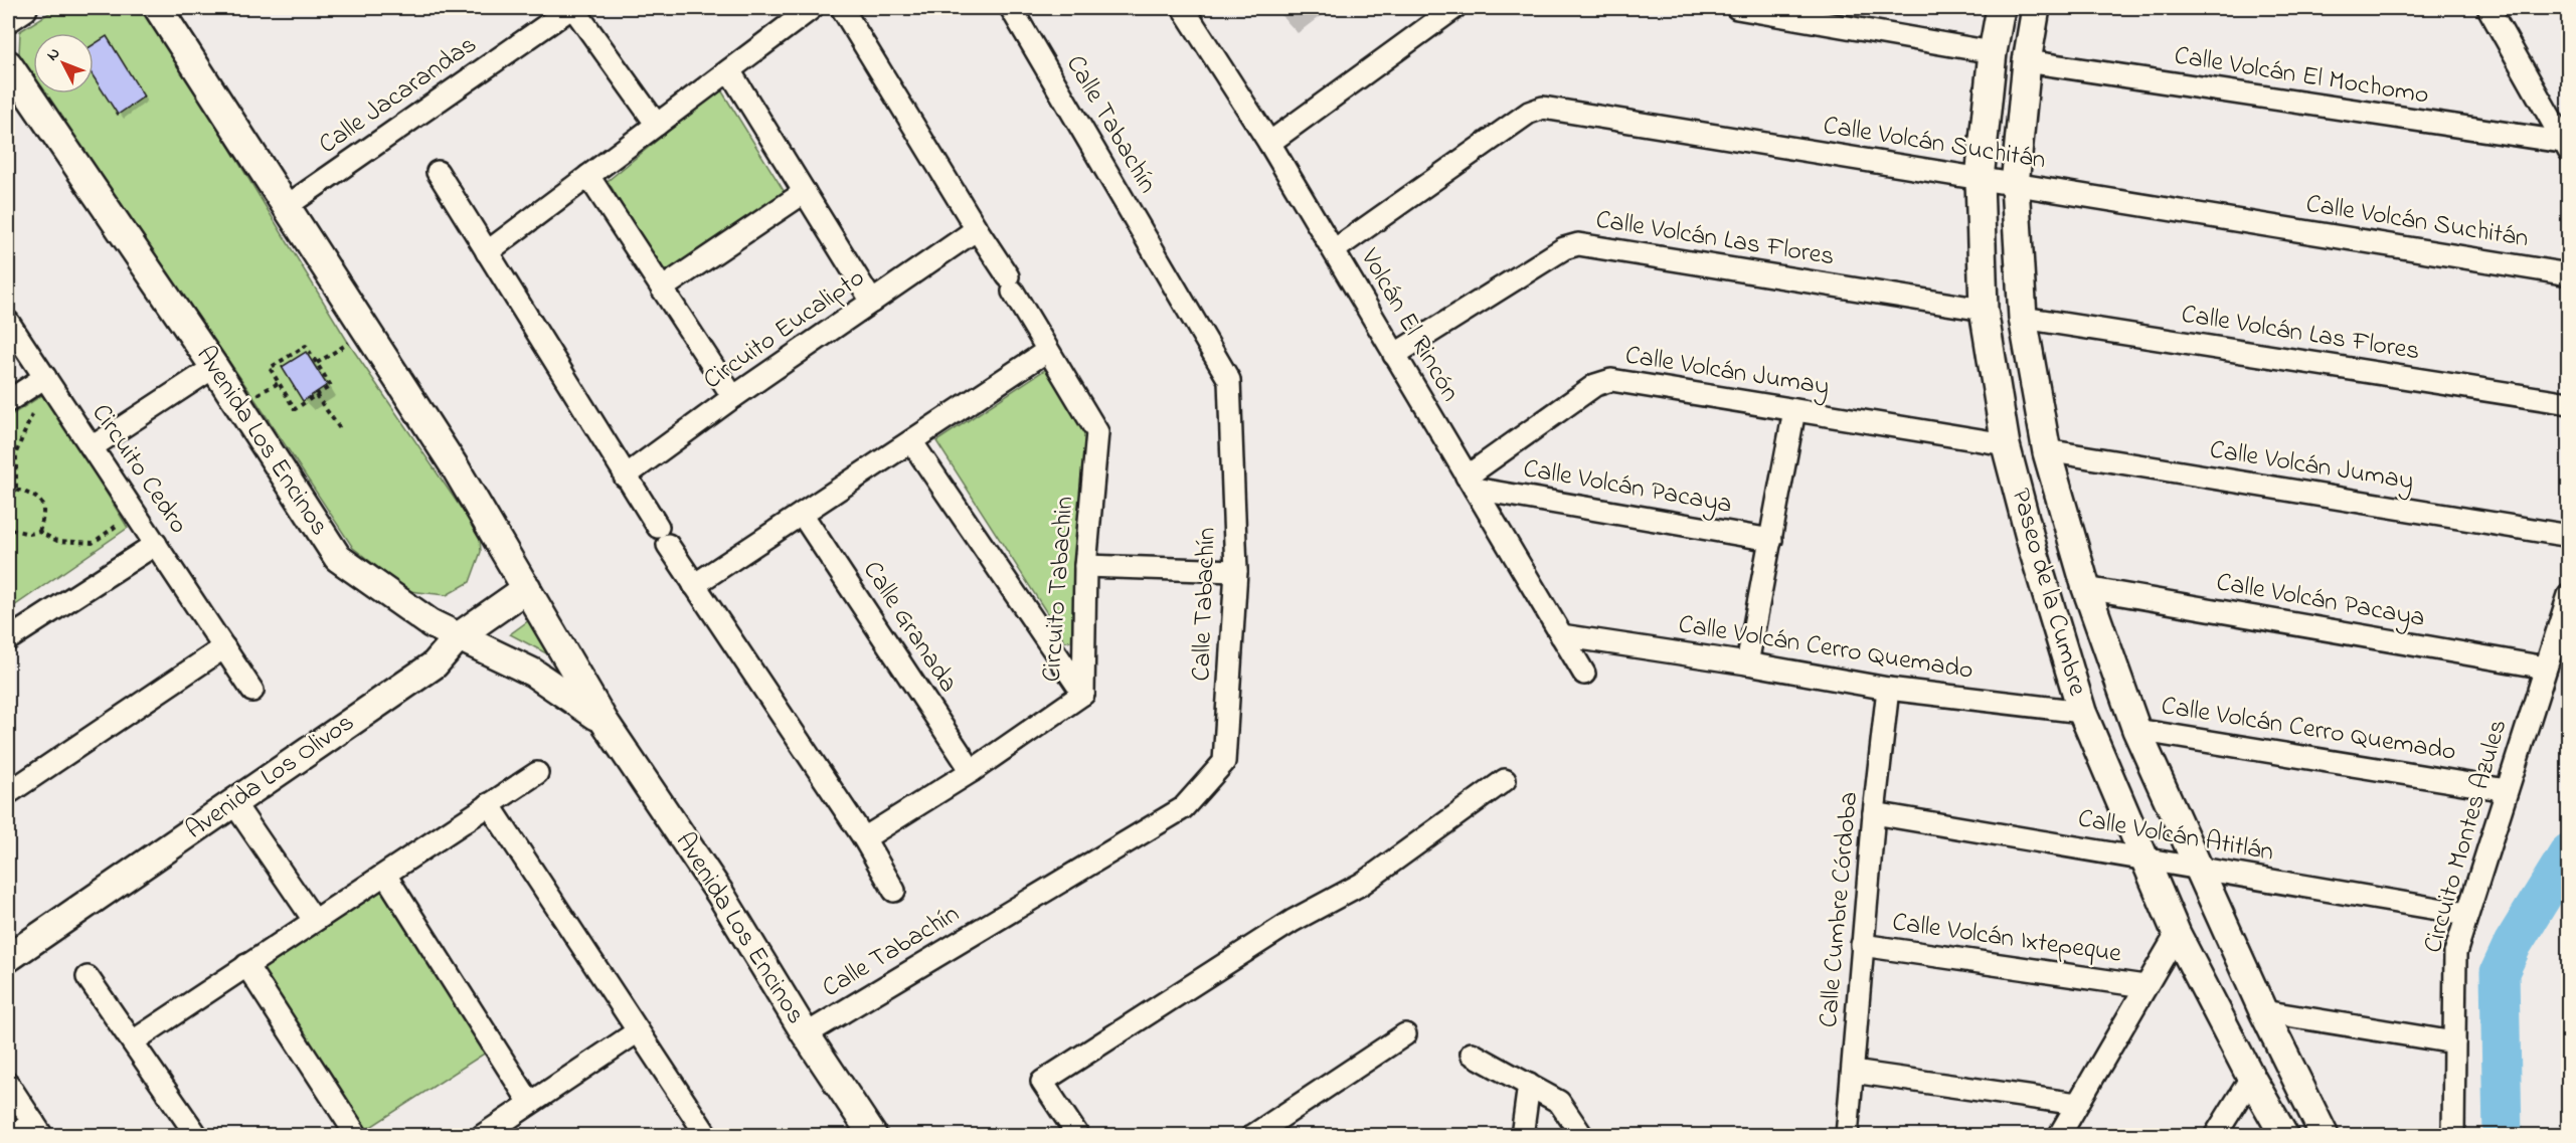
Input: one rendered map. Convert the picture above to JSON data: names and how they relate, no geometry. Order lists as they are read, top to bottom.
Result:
{
  "streets": {
    "street": [
      "Calle Volcán El Mochomo",
      "Calle Jacarandas",
      "Calle Tabachín",
      "Calle Volcán Suchitán",
      "Calle Volcán Las Flores",
      "Volcán El Rincón",
      "Circuito Eucalipto",
      "Calle Volcán Jumay",
      "Avenida Los Encinos",
      "Circuito Cedro",
      "Calle Volcán Pacaya",
      "Circuito Tabachin",
      "Paseo de la Cumbre",
      "Calle Granada",
      "Calle Volcán Cerro Quemado",
      "Avenida Los Olivos",
      "Calle Volcán Atitlán",
      "Circuito Montes Azules",
      "Calle Cumbre Córdoba",
      "Calle Volcán Ixtepeque"
    ]
  },
  "crossings": [
    ["Calle Volcán El Mochomo", "Paseo de la Cumbre"],
    ["Calle Jacarandas", "Avenida Los Encinos"],
    ["Calle Tabachín", "Avenida Los Encinos"],
    ["Calle Volcán Suchitán", "Volcán El Rincón"],
    ["Calle Volcán Suchitán", "Paseo de la Cumbre"],
    ["Calle Volcán Las Flores", "Volcán El Rincón"],
    ["Calle Volcán Las Flores", "Paseo de la Cumbre"],
    ["Volcán El Rincón", "Calle Volcán Jumay"],
    ["Volcán El Rincón", "Calle Volcán Pacaya"],
    ["Volcán El Rincón", "Calle Volcán Cerro Quemado"],
    ["Circuito Eucalipto", "Circuito Tabachin"],
    ["Calle Volcán Jumay", "Calle Volcán Pacaya"],
    ["Calle Volcán Jumay", "Paseo de la Cumbre"],
    ["Avenida Los Encinos", "Avenida Los Olivos"],
    ["Calle Volcán Pacaya", "Paseo de la Cumbre"],
    ["Calle Volcán Pacaya", "Circuito Montes Azules"],
    ["Circuito Tabachin", "Calle Granada"],
    ["Paseo de la Cumbre", "Calle Volcán Cerro Quemado"],
    ["Paseo de la Cumbre", "Calle Volcán Atitlán"],
    ["Calle Volcán Cerro Quemado", "Circuito Montes Azules"],
    ["Calle Volcán Cerro Quemado", "Calle Cumbre Córdoba"],
    ["Calle Volcán Atitlán", "Circuito Montes Azules"],
    ["Calle Volcán Atitlán", "Calle Cumbre Córdoba"],
    ["Calle Cumbre Córdoba", "Calle Volcán Ixtepeque"]
  ],
  "north": "top left"
}
